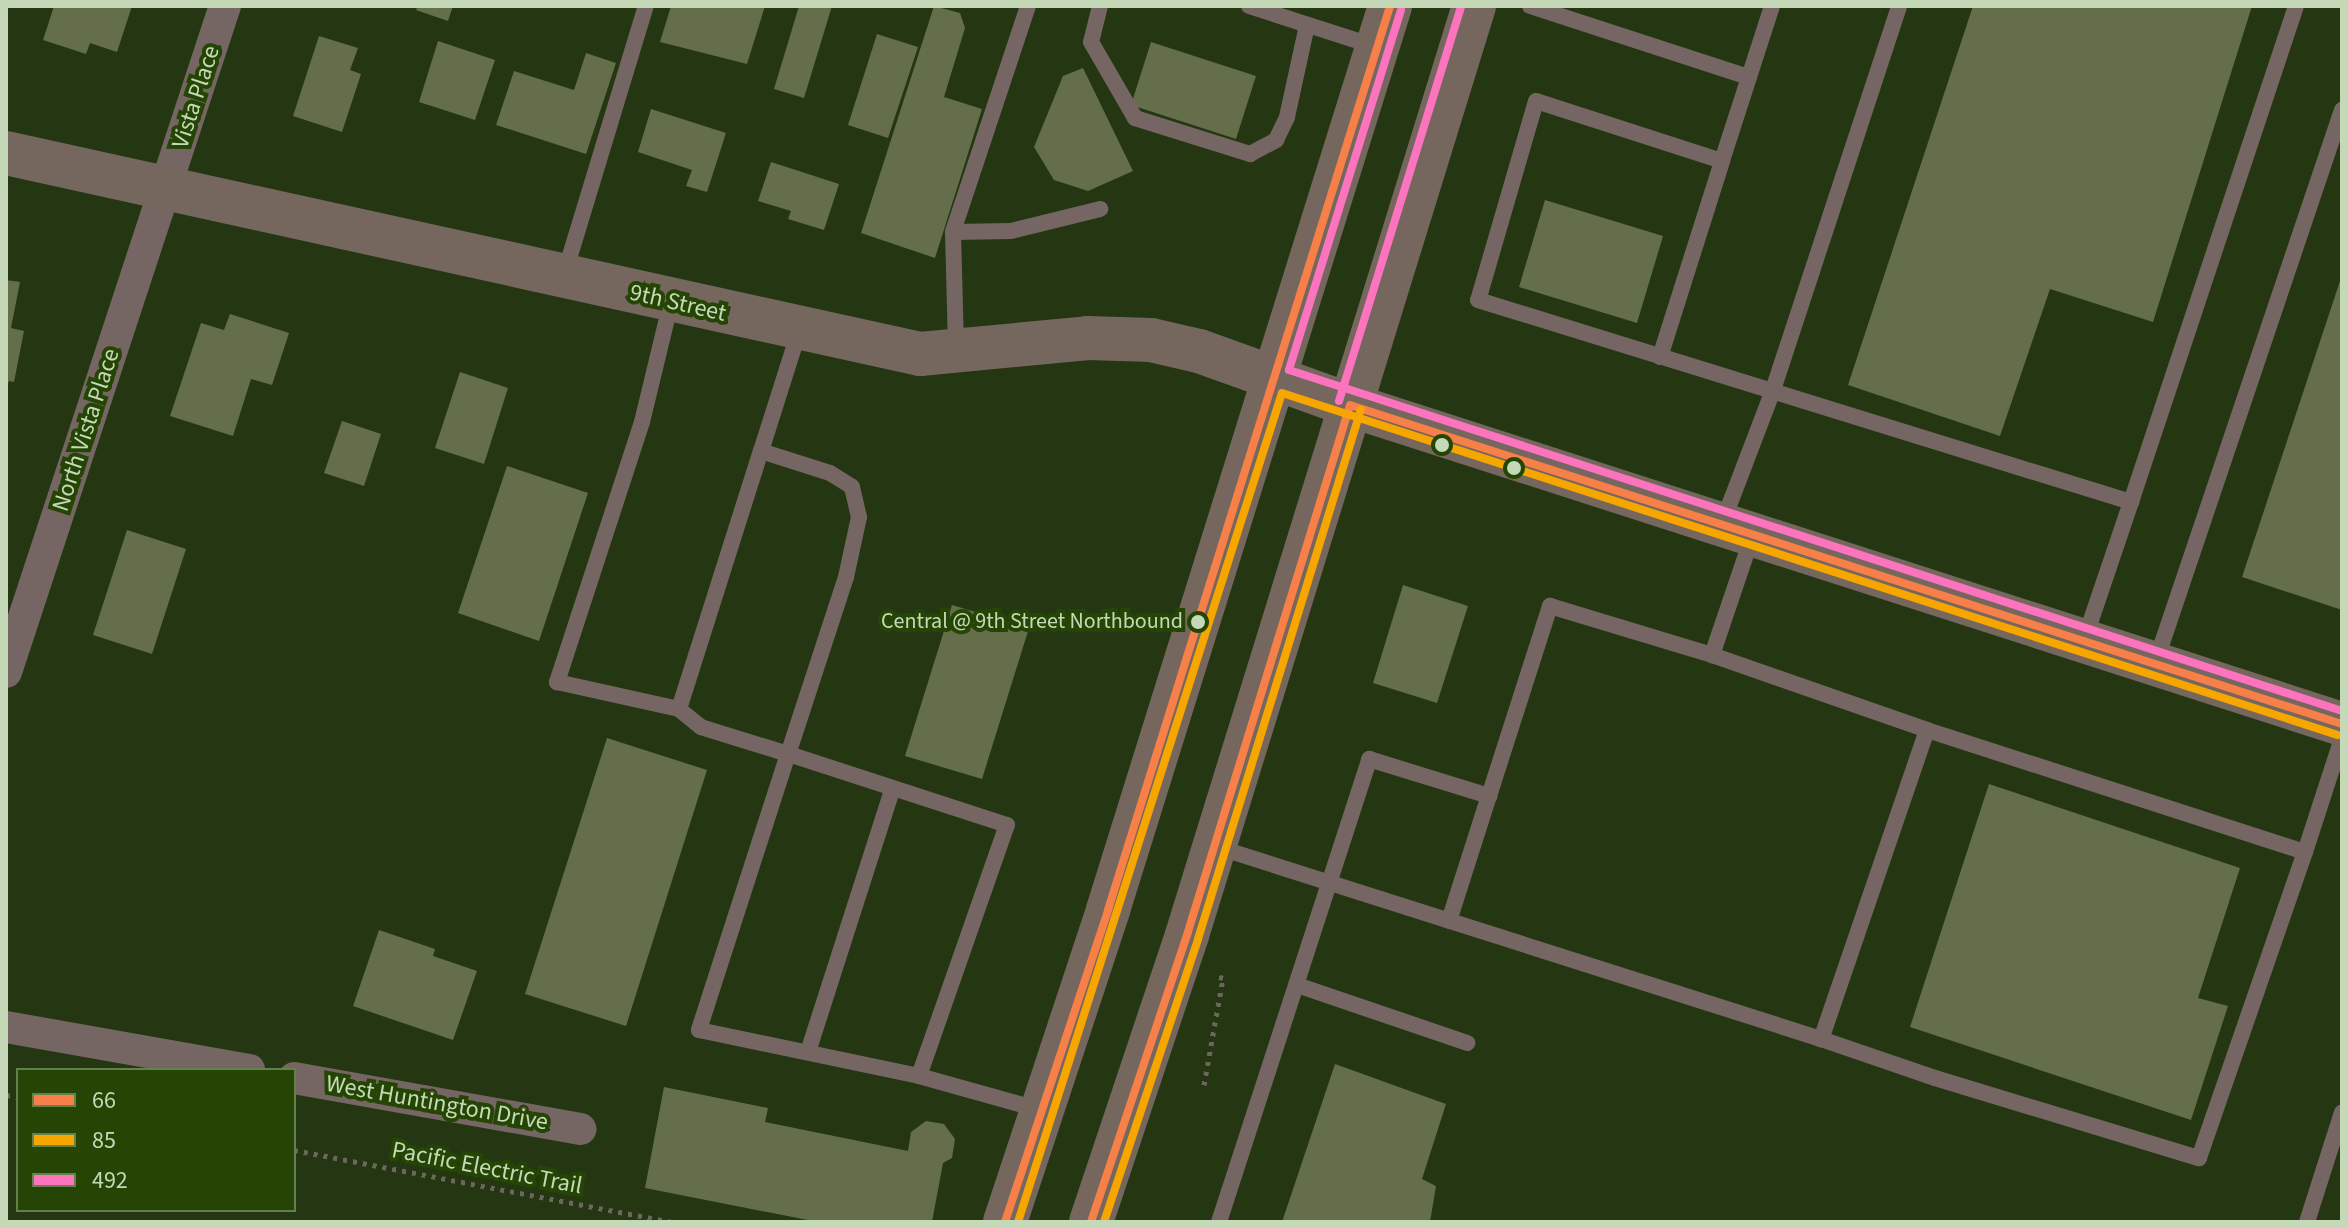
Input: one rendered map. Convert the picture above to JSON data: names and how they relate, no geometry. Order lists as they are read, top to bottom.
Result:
{
  "streets": {
    "main road": ["9th Street"],
    "street": ["Vista Place", "North Vista Place", "West Huntington Drive"],
    "path": ["Pacific Electric Trail"]
  },
  "crossings": [
    ["Vista Place", "9th Street"],
    ["Vista Place", "North Vista Place"],
    ["9th Street", "North Vista Place"]
  ],
  "places": ["Central @ 9th Street Northbound"],
  "lines": ["transit line 66", "transit line 492", "transit line 85"],
  "legend": ["66", "85", "492"]
}
